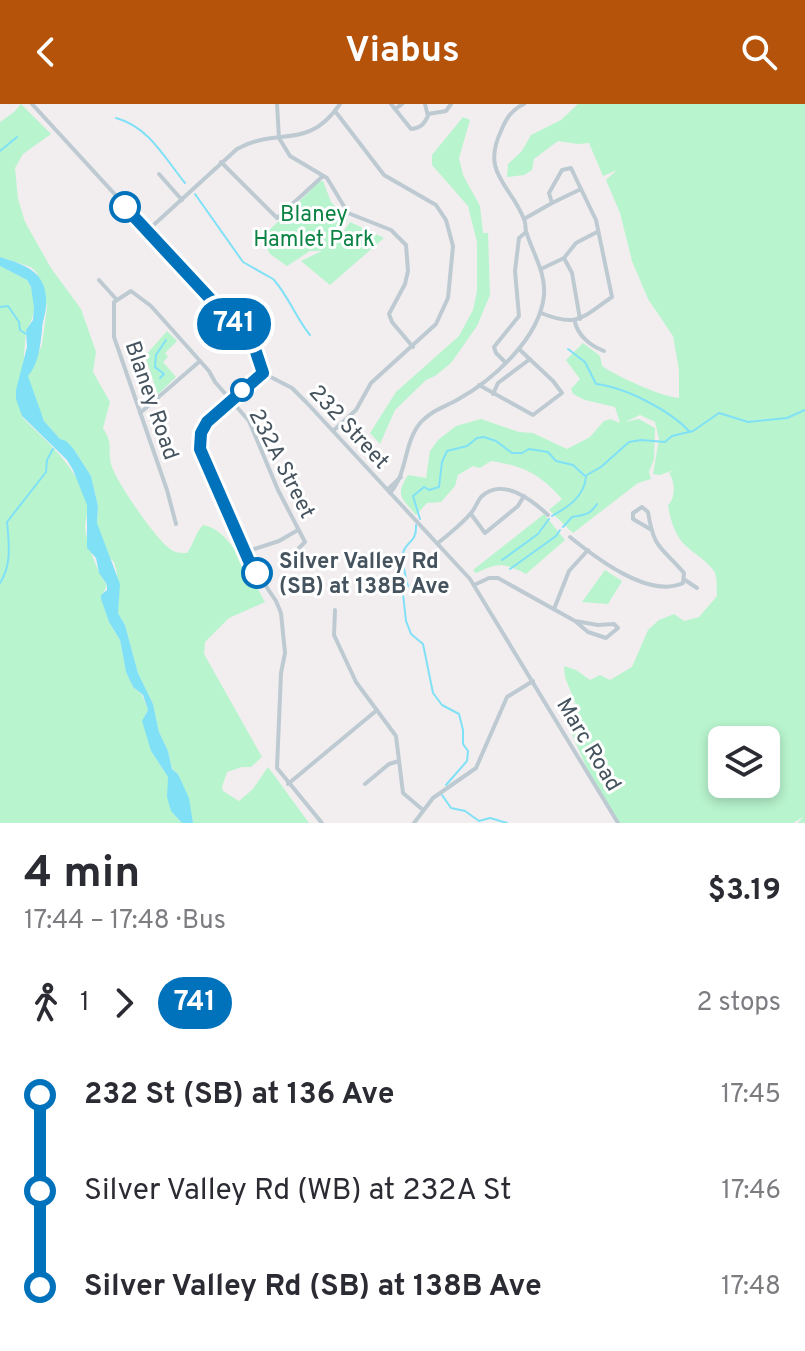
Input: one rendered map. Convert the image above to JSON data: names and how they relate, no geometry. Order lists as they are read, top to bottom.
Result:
{
  "streets": {
    "street": [
      "Blaney Road",
      "232 Street",
      "232A Street",
      "Marc Road"
    ]
  },
  "crossings": [
    ["Blaney Road", "232A Street"],
    ["232 Street", "Marc Road"]
  ],
  "parks": ["Blaney Hamlet Park"],
  "places": ["Silver Valley Rd (SB) at 138B Ave"],
  "lines": ["bus line 741"],
  "page": {
    "header": "Viabus",
    "on_map": "741",
    "heading": ["4 min", "17:44 – 17:48 · Bus", "$3.19"],
    "legs": ["1", "741", "2 stops"],
    "list": [
      {
        "name": "232 St (SB) at 136 Ave",
        "value": "17:45"
      },
      {
        "name": "Silver Valley Rd (WB) at 232A St",
        "value": "17:46"
      },
      {
        "name": "Silver Valley Rd (SB) at 138B Ave",
        "value": "17:48"
      }
    ]
  }
}
